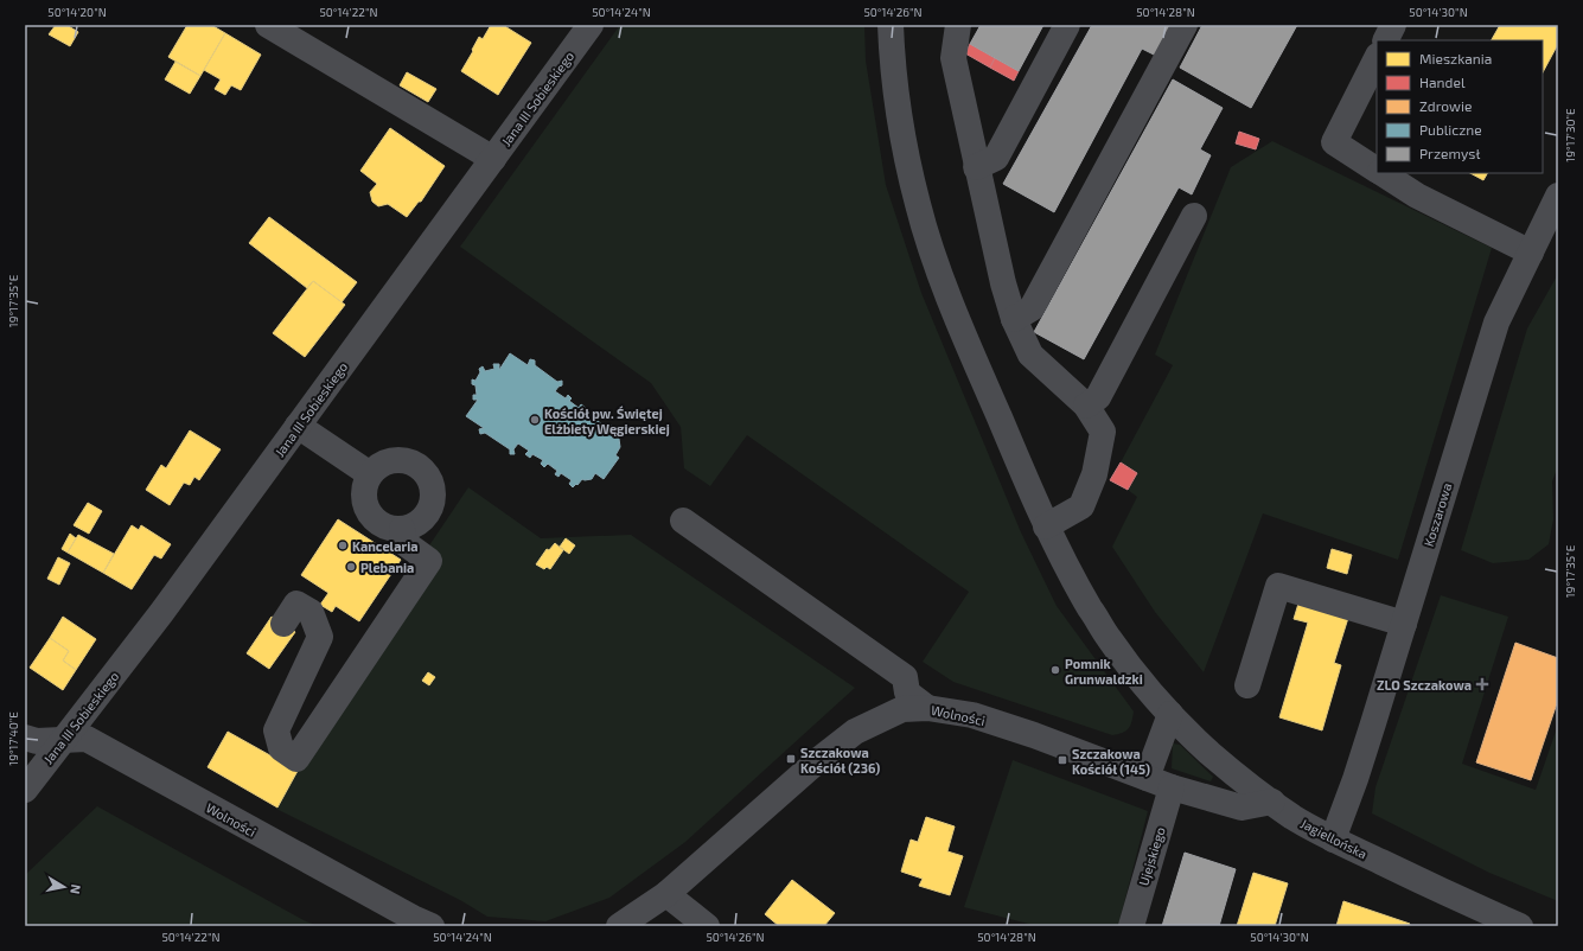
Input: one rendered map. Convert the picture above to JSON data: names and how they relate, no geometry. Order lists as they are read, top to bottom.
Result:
{
  "streets": {
    "street": [
      "Jana III Sobieskiego",
      "Koszarowa",
      "Wolności",
      "Jagiellońska",
      "Ujejskiego"
    ]
  },
  "crossings": [
    ["Jana III Sobieskiego", "Wolności"],
    ["Koszarowa", "Jagiellońska"],
    ["Wolności", "Jagiellońska"],
    ["Wolności", "Ujejskiego"]
  ],
  "places": {
    "other": [
      "Kościół pw. Świętej Elżbiety Węgierskiej",
      "Kancelaria",
      "Plebania",
      "Pomnik Grunwaldzki"
    ],
    "health": ["ZLO Szczakowa"],
    "transit": ["Szczakowa Kościół (236)", "Szczakowa Kościół (145)"]
  },
  "legend": [
    "Mieszkania",
    "Handel",
    "Zdrowie",
    "Publiczne",
    "Przemysł"
  ],
  "north": "right",
  "coordinates": [
    "50°14'20\"N",
    "50°14'22\"N",
    "50°14'24\"N",
    "50°14'26\"N",
    "50°14'28\"N",
    "50°14'30\"N",
    "19°17'30\"E",
    "19°17'35\"E",
    "19°17'40\"E"
  ]
}
